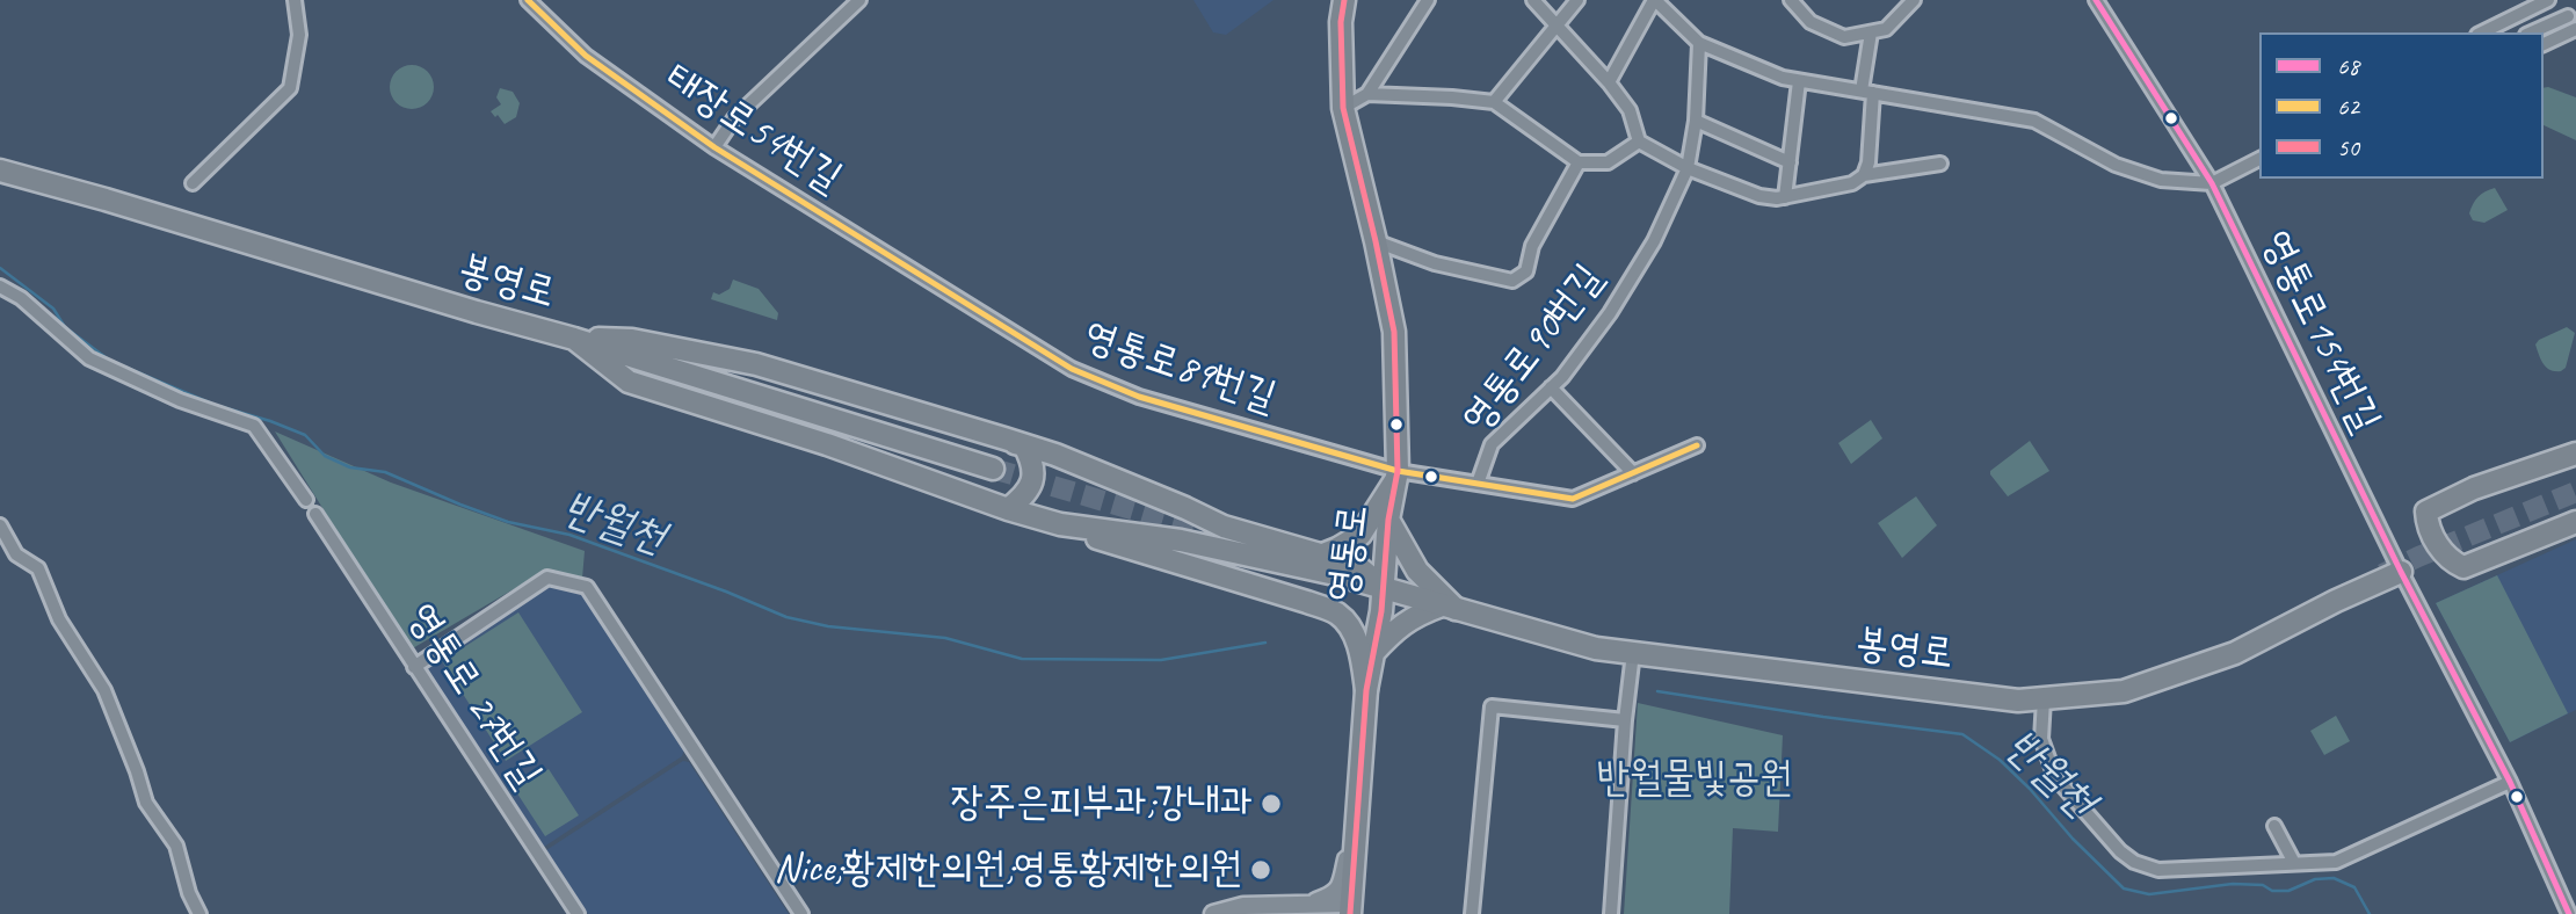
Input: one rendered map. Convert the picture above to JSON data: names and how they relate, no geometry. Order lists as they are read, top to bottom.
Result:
{
  "streets": {
    "main road": ["봉영로", "영통로"],
    "street": [
      "태장로54번길",
      "영통로154번길",
      "영통로90번길",
      "영통로89번길",
      "영통로 27번길"
    ]
  },
  "crossings": [
    ["태장로54번길", "영통로89번길"],
    ["봉영로", "영통로154번길"],
    ["봉영로", "영통로"],
    ["영통로90번길", "영통로89번길"],
    ["영통로90번길", "영통로"],
    ["영통로89번길", "영통로"]
  ],
  "water": ["반월천"],
  "parks": ["반월물빛공원"],
  "places": ["장주은피부과;강내과", "Nice;황제한의원;영통황제한의원"],
  "lines": ["transit line 68", "transit line 62", "transit line 50"],
  "legend": ["68", "62", "50"]
}
